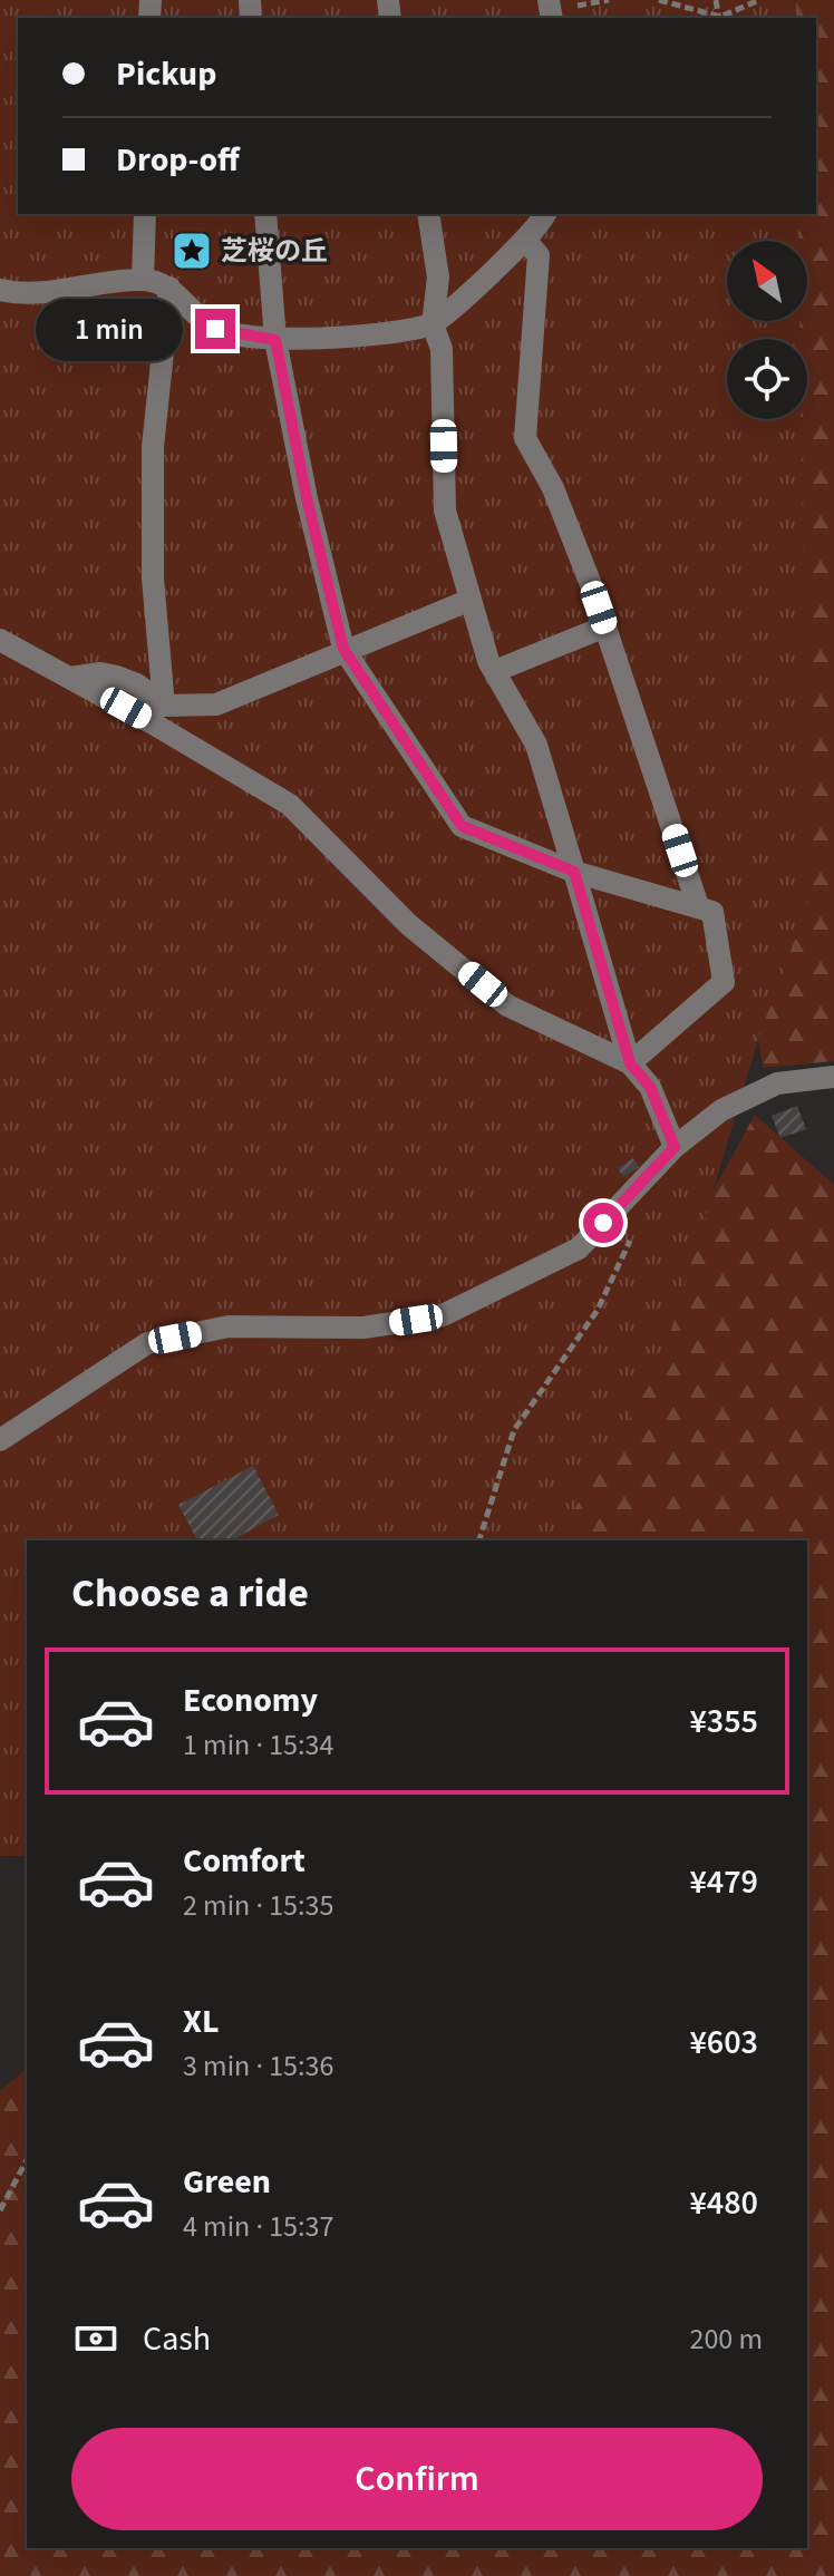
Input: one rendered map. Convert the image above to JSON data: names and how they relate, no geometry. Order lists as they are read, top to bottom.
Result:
{
  "places": {
    "place": ["芝桜の丘"]
  },
  "north": "top left",
  "page": {
    "banner": ["Pickup", "Drop-off"],
    "bubble": "1 min",
    "heading": "Choose a ride",
    "list": [
      {
        "name": "Economy",
        "note": "1 min · 15:34",
        "value": "¥355"
      },
      {
        "name": "Comfort",
        "note": "2 min · 15:35",
        "value": "¥479"
      },
      {
        "name": "XL",
        "note": "3 min · 15:36",
        "value": "¥603"
      },
      {
        "name": "Green",
        "note": "4 min · 15:37",
        "value": "¥480"
      }
    ],
    "pay": ["Cash", "200 m"],
    "buttons": "Confirm"
  }
}
